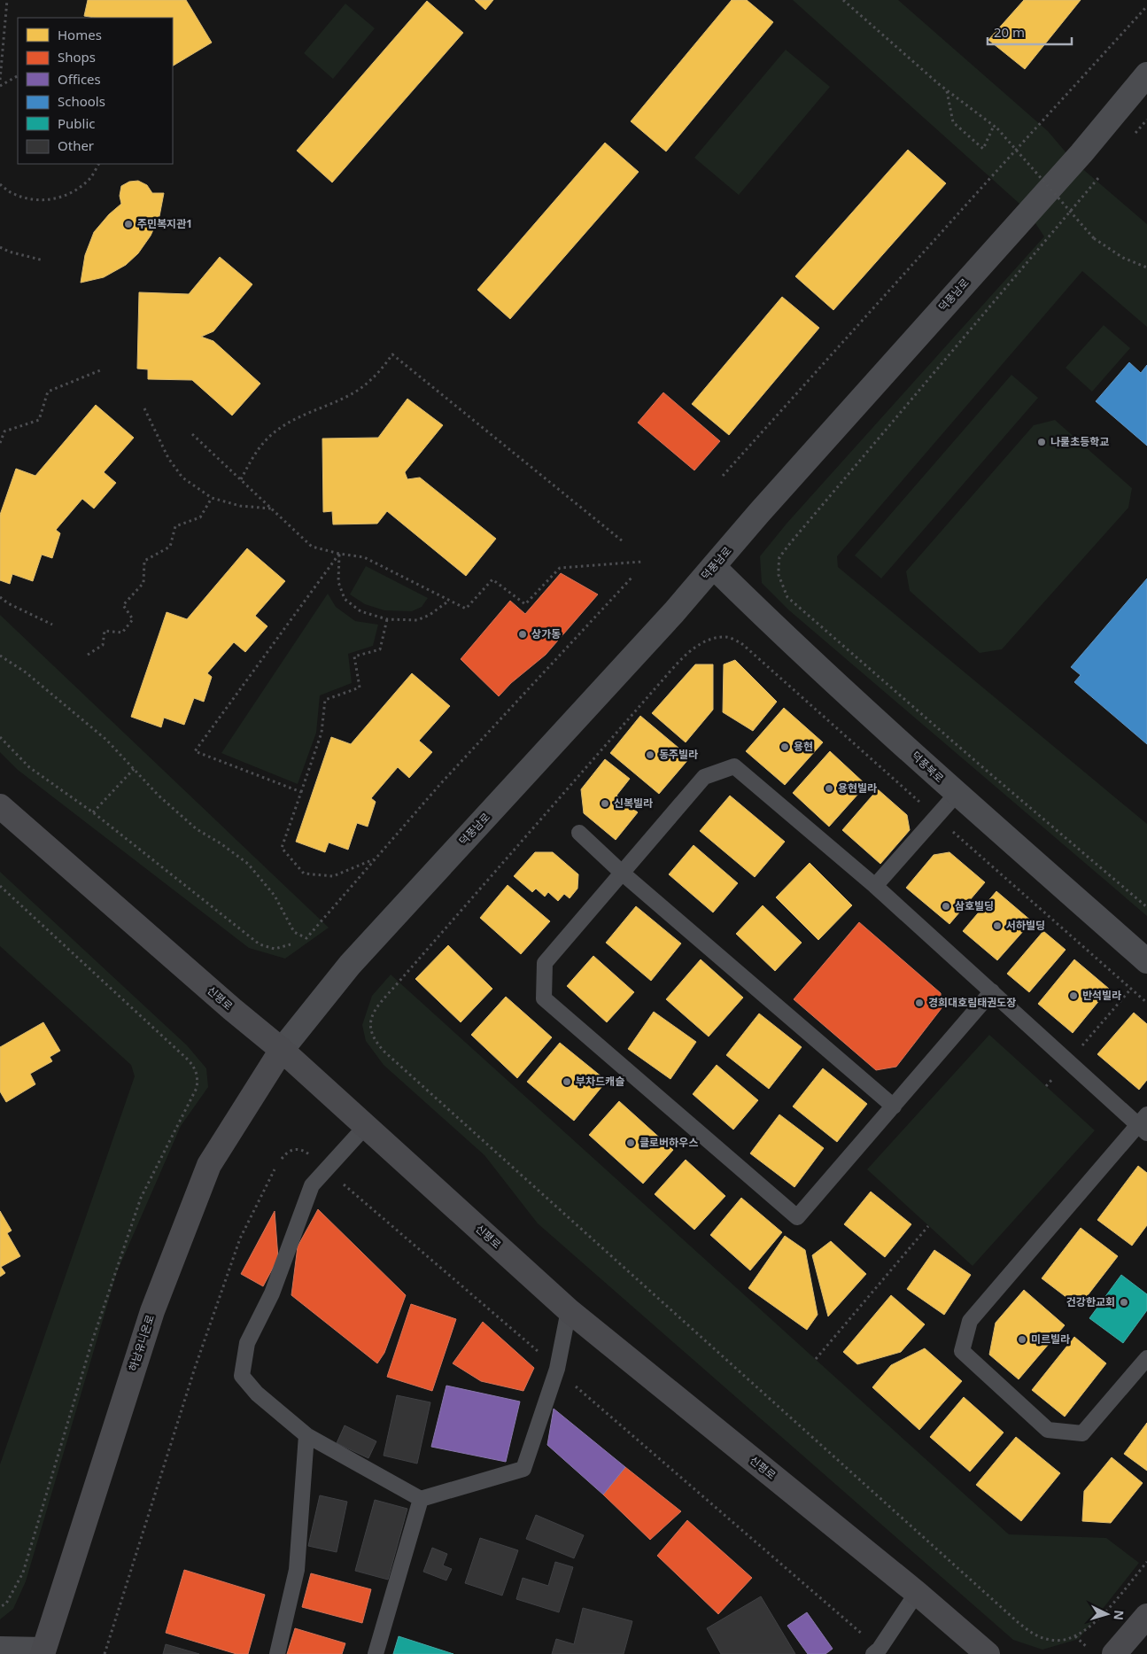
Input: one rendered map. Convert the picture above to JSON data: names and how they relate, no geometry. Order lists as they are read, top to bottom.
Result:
{
  "streets": {
    "main road": ["신평로", "하남유니온로"],
    "street": ["덕풍남로", "덕풍북로"]
  },
  "crossings": [
    ["덕풍남로", "덕풍북로"],
    ["덕풍남로", "신평로"],
    ["덕풍남로", "하남유니온로"],
    ["신평로", "하남유니온로"]
  ],
  "places": [
    "주민복지관1",
    "나룰초등학교",
    "상가동",
    "용현",
    "동주빌라",
    "용현빌라",
    "신복빌라",
    "삼호빌딩",
    "서하빌딩",
    "반석빌라",
    "경희대호림태권도장",
    "부차드캐슬",
    "클로버하우스",
    "건강한교회",
    "미르빌라"
  ],
  "legend": [
    "Homes",
    "Shops",
    "Offices",
    "Schools",
    "Public",
    "Other"
  ],
  "scale_bar": "20 m",
  "north": "right"
}
